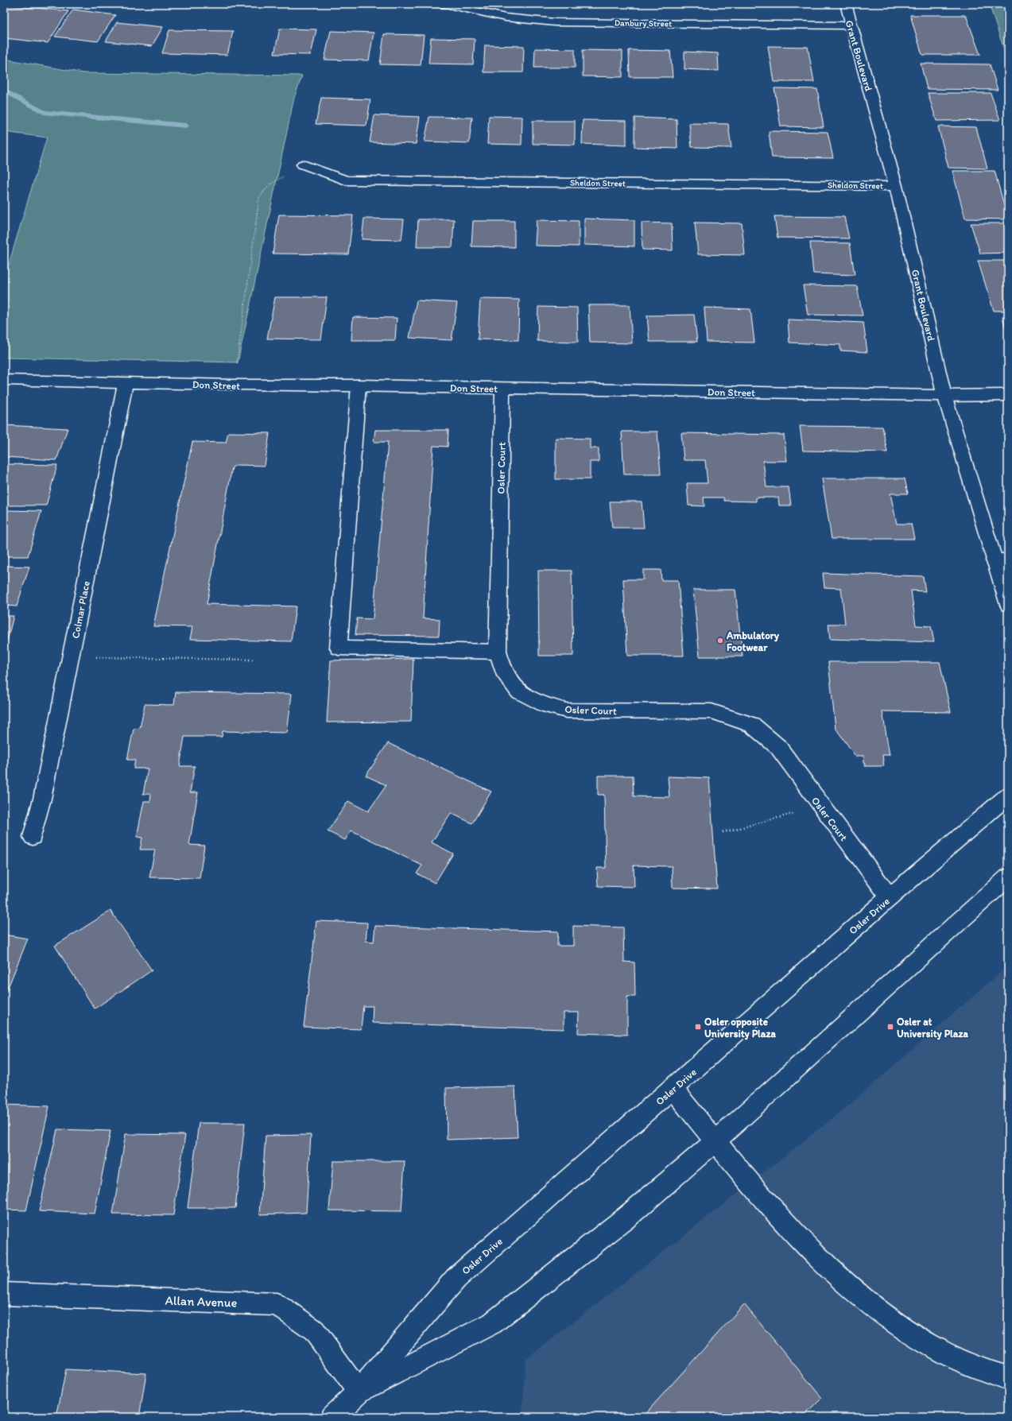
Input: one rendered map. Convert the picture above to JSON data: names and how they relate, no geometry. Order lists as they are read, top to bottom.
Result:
{
  "streets": {
    "street": [
      "Danbury Street",
      "Grant Boulevard",
      "Sheldon Street",
      "Don Street",
      "Osler Court",
      "Colmar Place",
      "Osler Drive",
      "Allan Avenue"
    ]
  },
  "crossings": [
    ["Danbury Street", "Grant Boulevard"],
    ["Grant Boulevard", "Sheldon Street"],
    ["Grant Boulevard", "Don Street"],
    ["Don Street", "Osler Court"],
    ["Don Street", "Colmar Place"],
    ["Osler Court", "Osler Drive"],
    ["Osler Drive", "Allan Avenue"]
  ],
  "places": {
    "other": ["Ambulatory Footwear"],
    "transit": ["Osler opposite University Plaza", "Osler at University Plaza"]
  }
}
